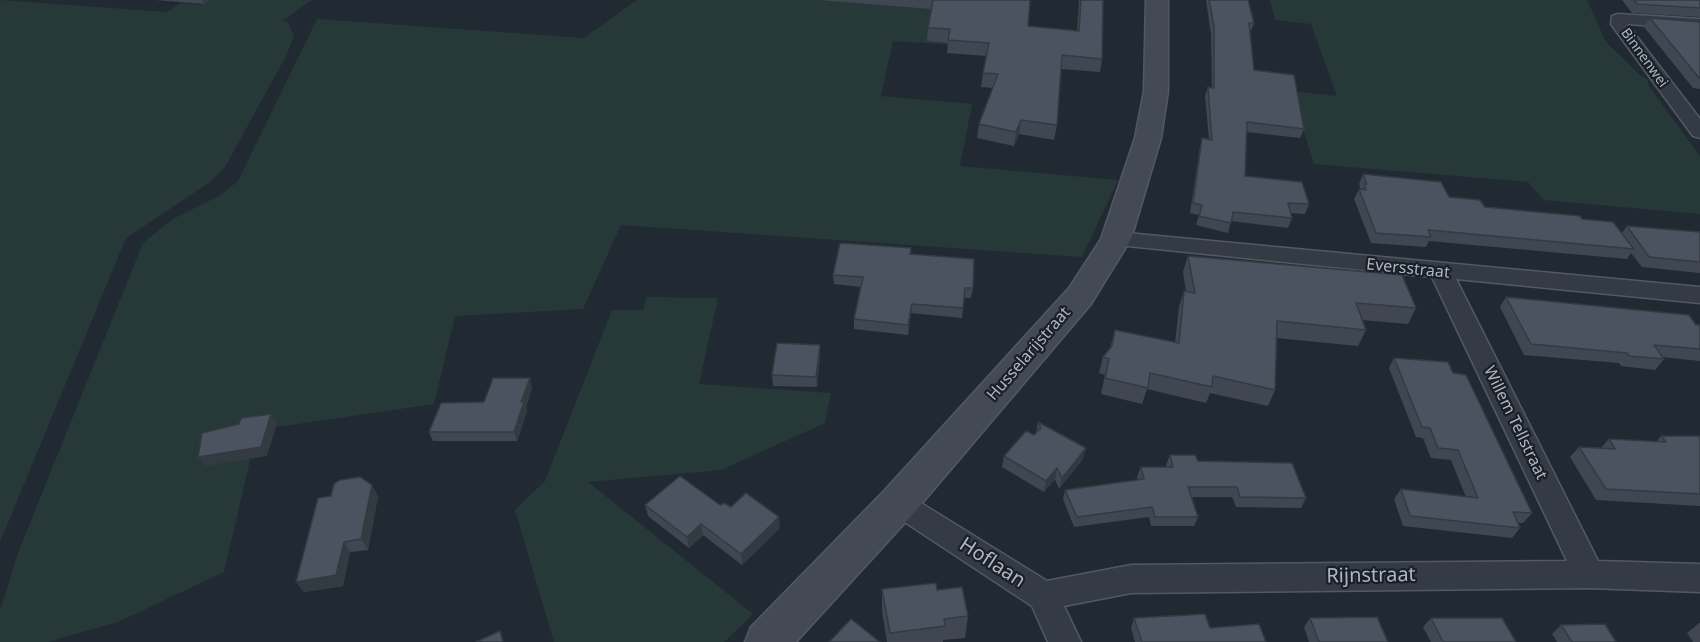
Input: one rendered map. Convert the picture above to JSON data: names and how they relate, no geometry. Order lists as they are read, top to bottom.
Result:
{
  "streets": {
    "street": [
      "Binnenwei",
      "Eversstraat",
      "Husselarijstraat",
      "Willem Tellstraat",
      "Hoflaan",
      "Rijnstraat"
    ]
  },
  "crossings": [
    ["Eversstraat", "Husselarijstraat"],
    ["Eversstraat", "Willem Tellstraat"],
    ["Husselarijstraat", "Hoflaan"],
    ["Willem Tellstraat", "Rijnstraat"],
    ["Hoflaan", "Rijnstraat"]
  ]
}
